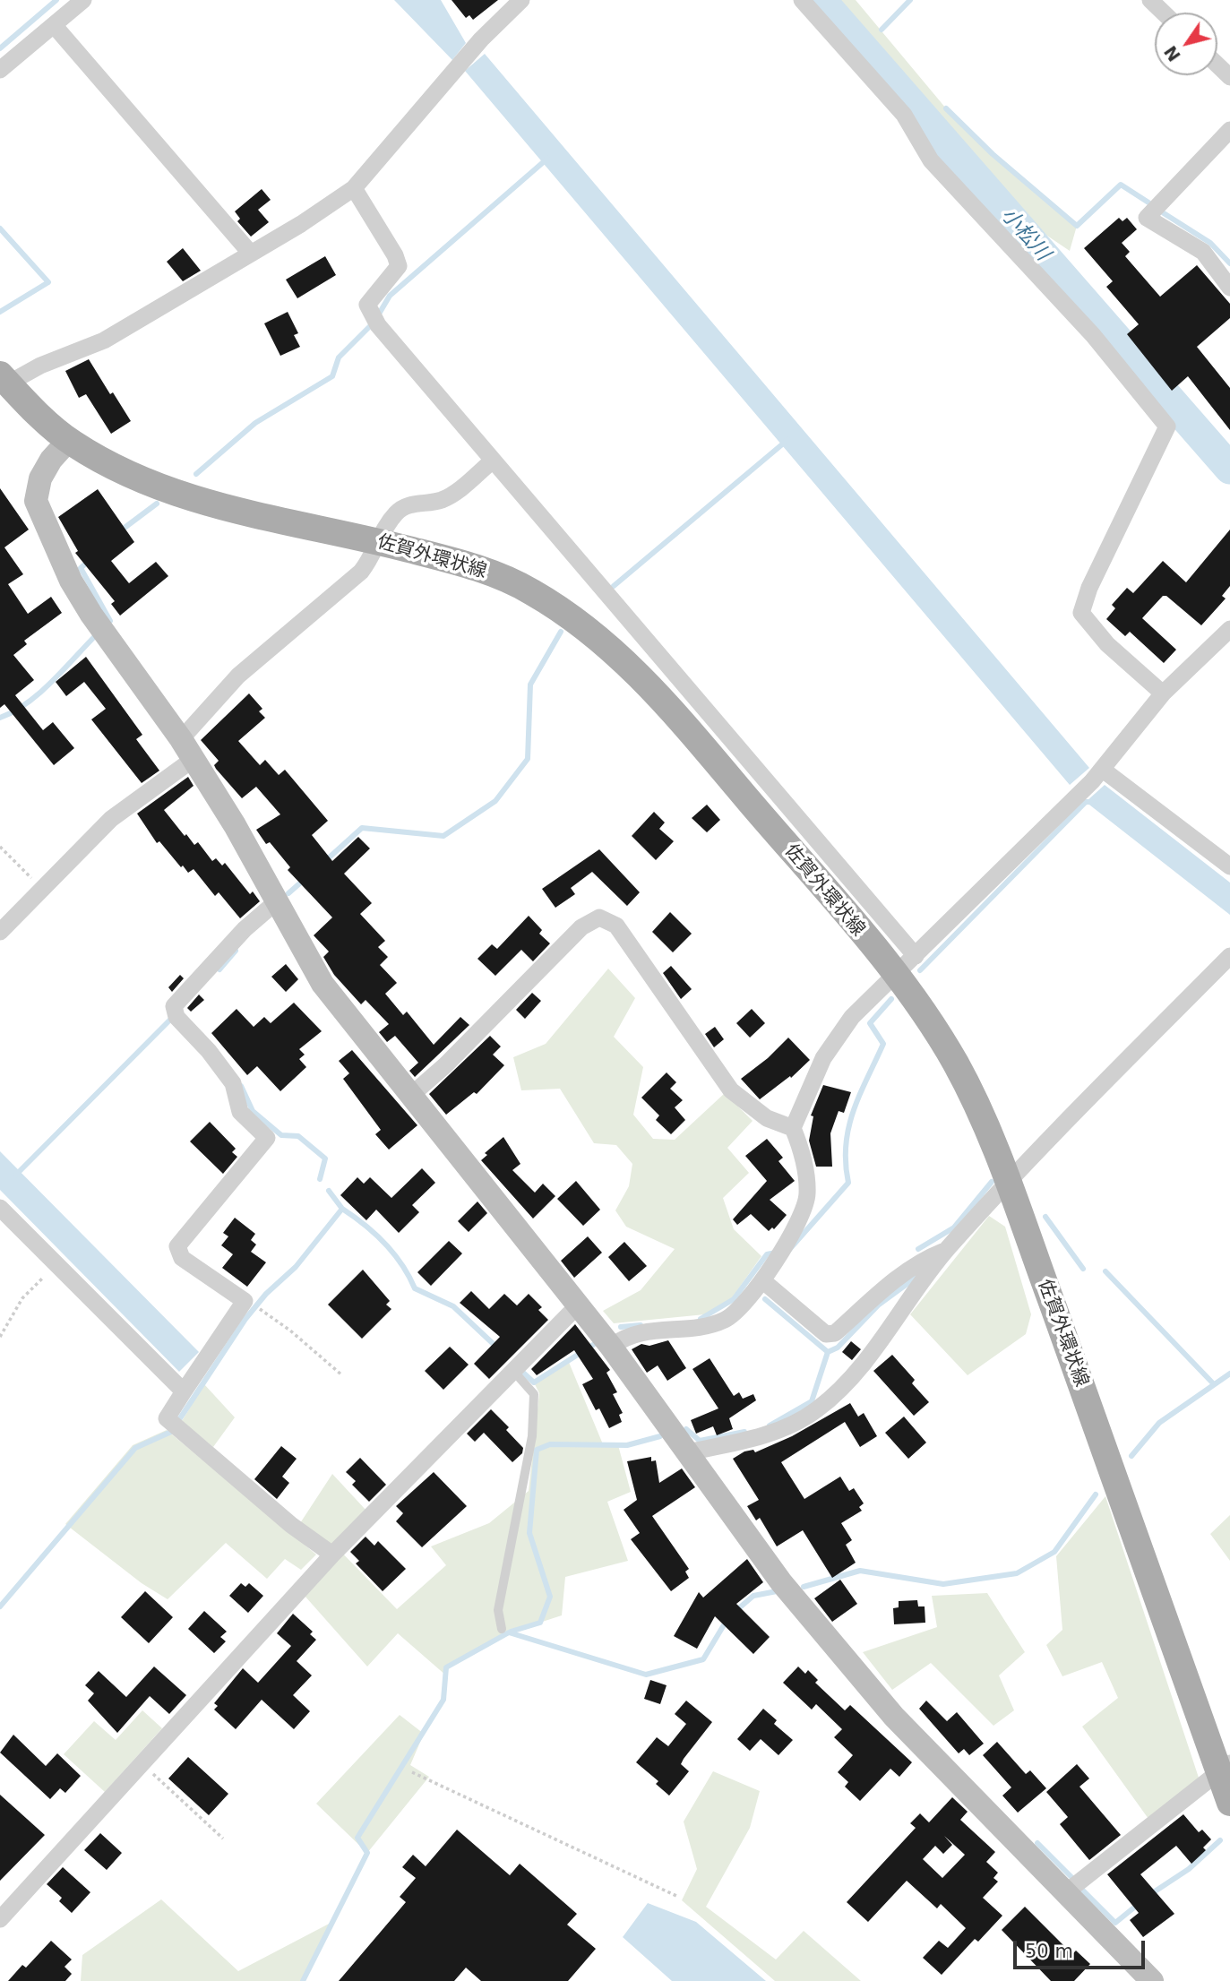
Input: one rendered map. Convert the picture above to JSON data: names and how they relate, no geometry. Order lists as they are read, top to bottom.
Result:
{
  "streets": {
    "main road": ["佐賀外環状線"]
  },
  "water": ["小松川"],
  "scale_bar": "50 m",
  "north": "bottom left"
}
